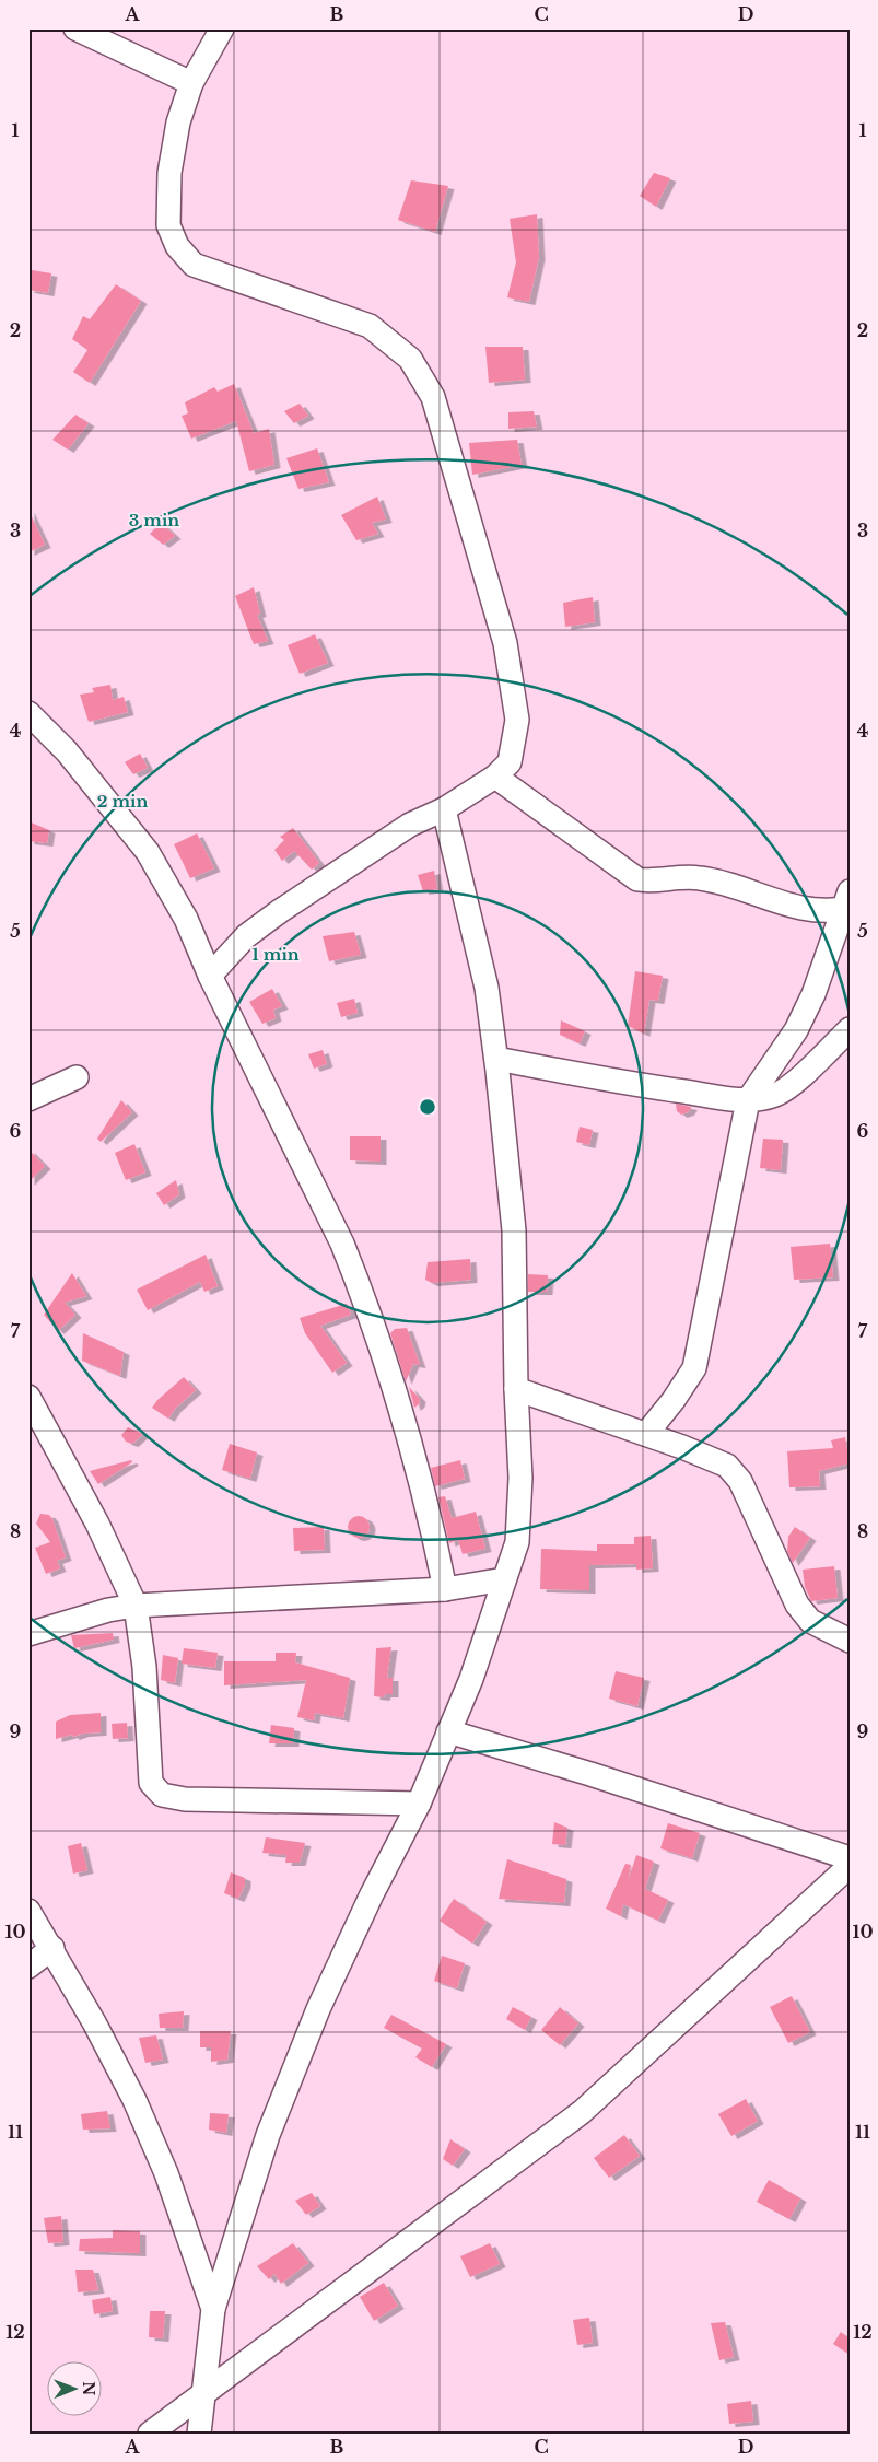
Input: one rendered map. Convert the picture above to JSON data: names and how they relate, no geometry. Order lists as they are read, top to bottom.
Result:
{
  "north": "right",
  "grid": {
    "columns": [
      "A",
      "B",
      "C",
      "D"
    ],
    "rows": [
      "1",
      "2",
      "3",
      "4",
      "5",
      "6",
      "7",
      "8",
      "9",
      "10",
      "11",
      "12"
    ]
  },
  "rings": ["3 min", "2 min", "1 min"]
}
